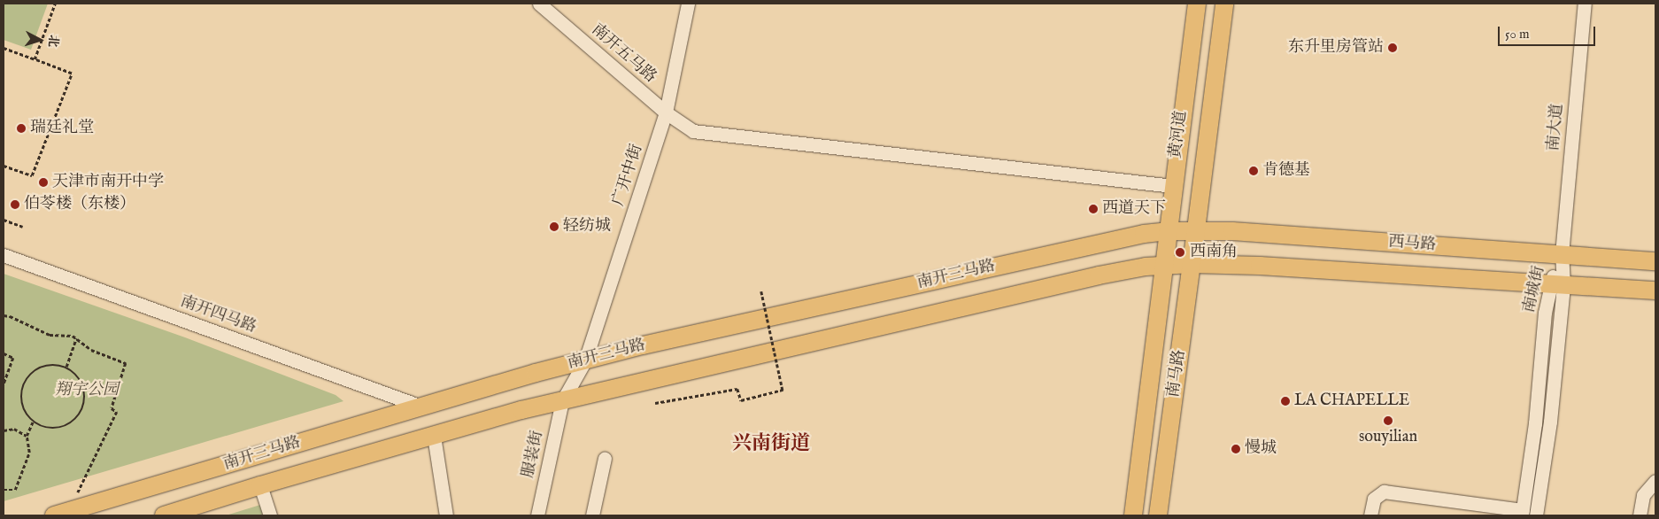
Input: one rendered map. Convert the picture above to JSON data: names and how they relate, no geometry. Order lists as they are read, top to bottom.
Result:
{
  "streets": {
    "main road": [
      "黄河道",
      "西马路",
      "南开三马路",
      "南马路"
    ],
    "street": [
      "南开五马路",
      "南大道",
      "广开中街",
      "南城街",
      "南开四马路",
      "服装街"
    ]
  },
  "crossings": [
    ["南开五马路", "黄河道"],
    ["南开五马路", "广开中街"],
    ["南大道", "西马路"],
    ["南大道", "南城街"],
    ["黄河道", "西马路"],
    ["黄河道", "南开三马路"],
    ["黄河道", "南马路"],
    ["广开中街", "南开三马路"],
    ["广开中街", "服装街"],
    ["西马路", "南开三马路"],
    ["西马路", "南城街"],
    ["西马路", "南马路"],
    ["南开三马路", "南开四马路"],
    ["南开三马路", "南马路"],
    ["南开三马路", "服装街"]
  ],
  "districts": ["兴南街道"],
  "parks": ["翔宇公园"],
  "places": [
    "东升里房管站",
    "瑞廷礼堂",
    "肯德基",
    "天津市南开中学",
    "伯苓楼（东楼）",
    "西道天下",
    "轻纺城",
    "西南角",
    "LA CHAPELLE",
    "souyilian",
    "慢城"
  ],
  "scale_bar": "50 m",
  "north": "right"
}
